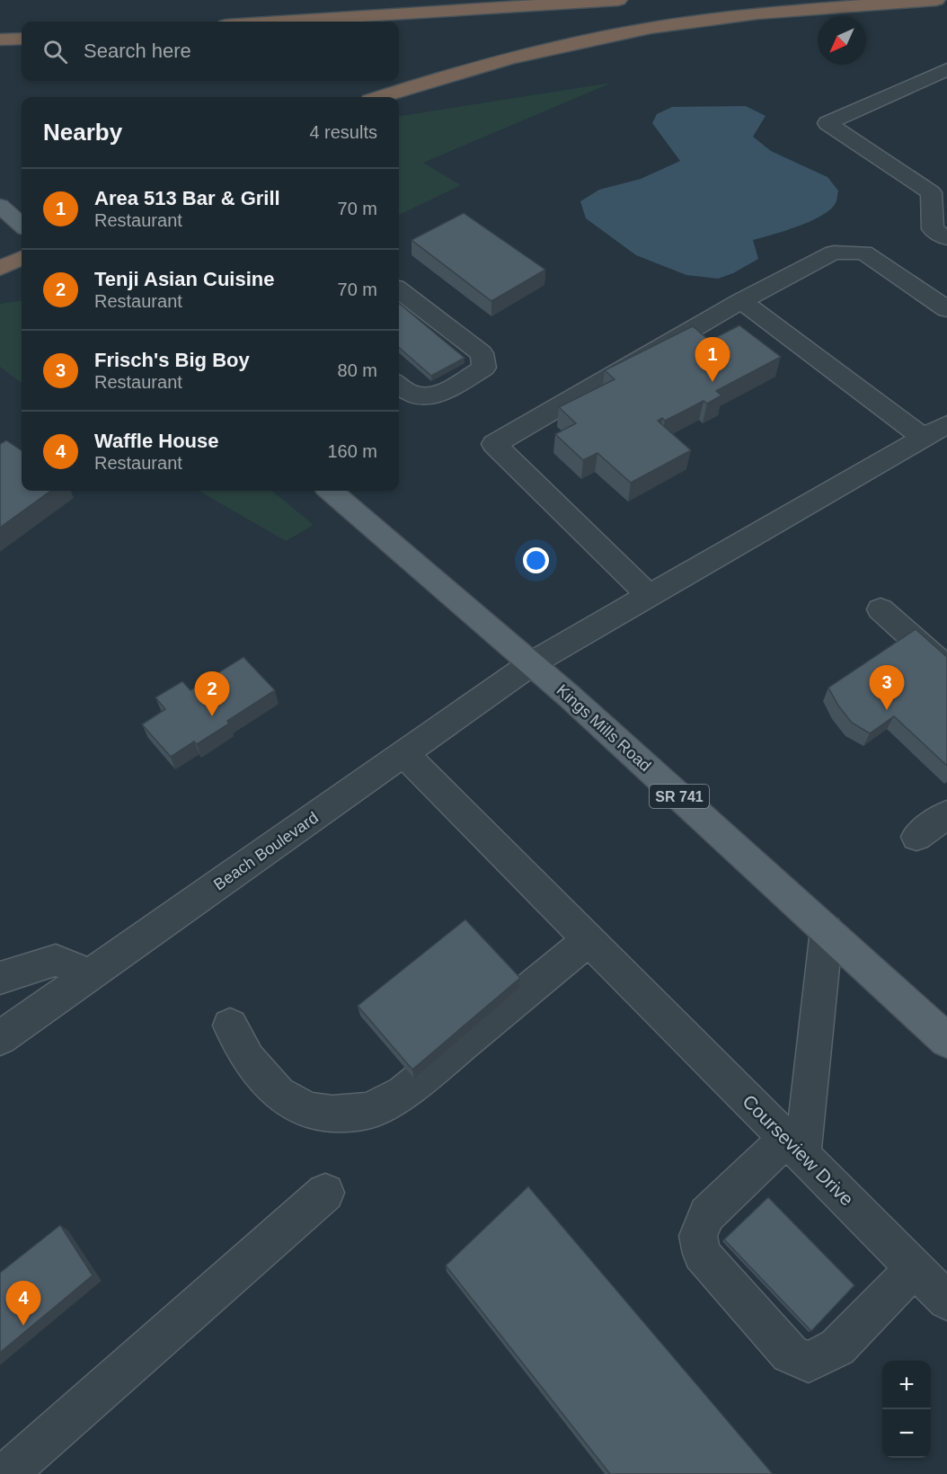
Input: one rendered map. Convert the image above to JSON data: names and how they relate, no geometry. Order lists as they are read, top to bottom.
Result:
{
  "streets": {
    "main road": ["Kings Mills Road", "SR 741"],
    "street": ["Beach Boulevard", "Courseview Drive"]
  },
  "crossings": [
    ["Kings Mills Road", "Beach Boulevard"],
    ["Beach Boulevard", "Courseview Drive"]
  ],
  "north": "bottom left",
  "page": {
    "search": "Search here",
    "heading": ["Nearby", "4 results"],
    "list": [
      {
        "mark": "1",
        "name": "Area 513 Bar & Grill",
        "note": "Restaurant",
        "value": "70 m"
      },
      {
        "mark": "2",
        "name": "Tenji Asian Cuisine",
        "note": "Restaurant",
        "value": "70 m"
      },
      {
        "mark": "3",
        "name": "Frisch's Big Boy",
        "note": "Restaurant",
        "value": "80 m"
      },
      {
        "mark": "4",
        "name": "Waffle House",
        "note": "Restaurant",
        "value": "160 m"
      }
    ],
    "pins": [
      "1",
      "3",
      "2",
      "4"
    ],
    "map_buttons": ["+", "−"]
  }
}
